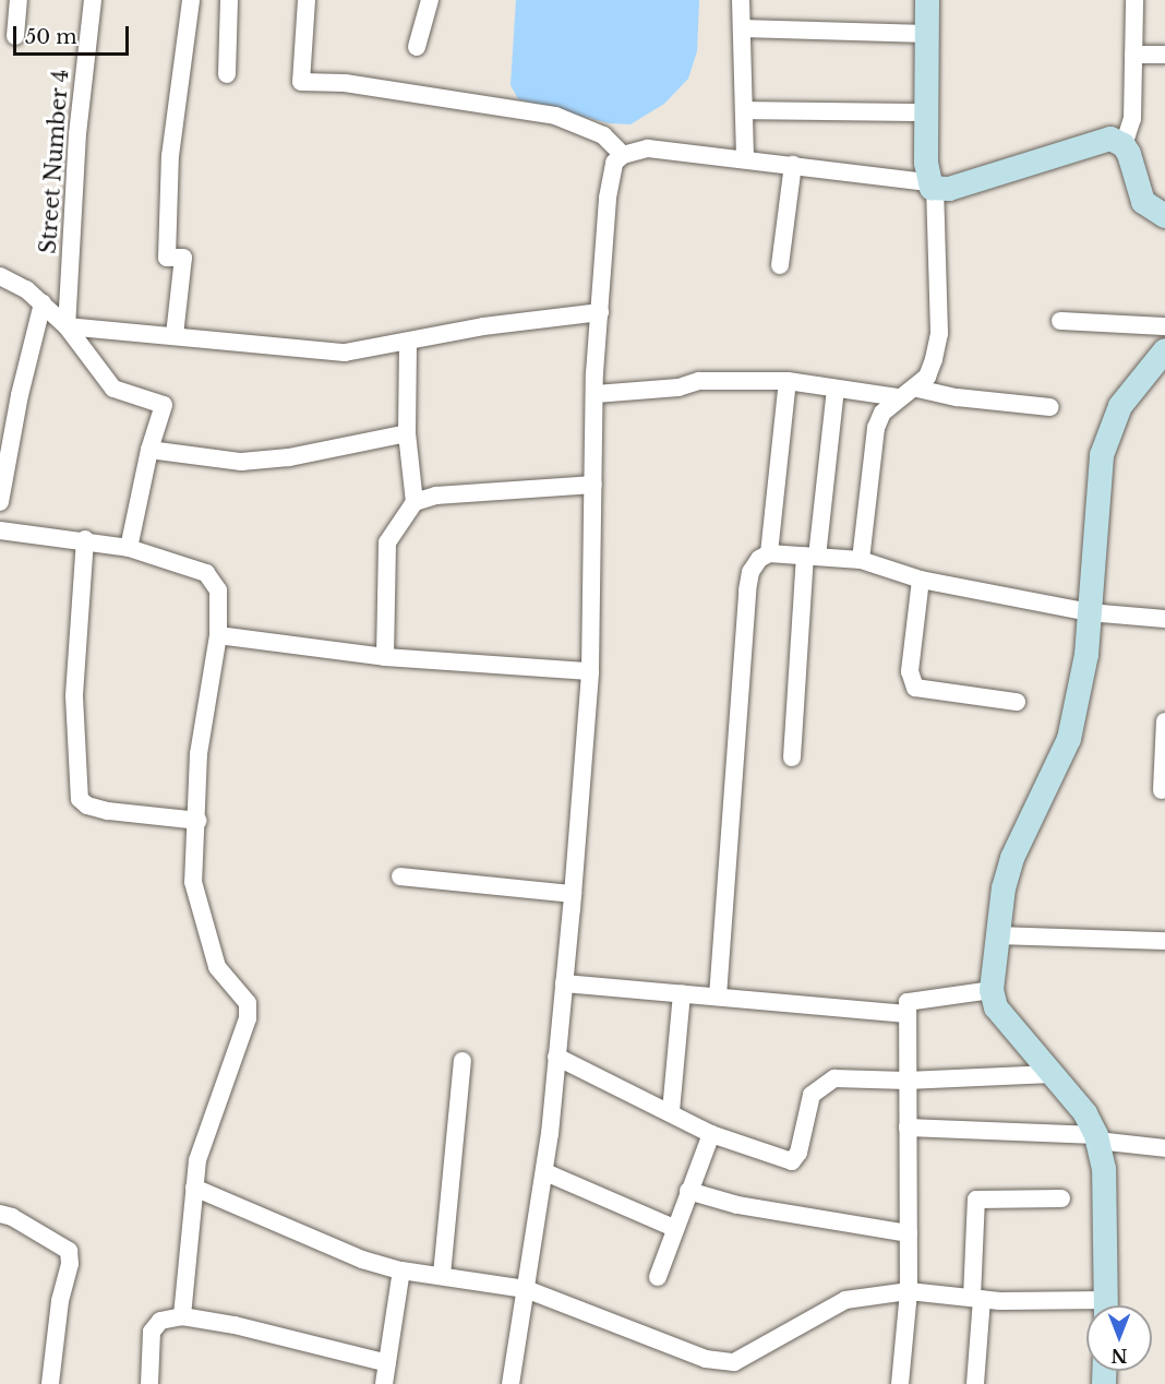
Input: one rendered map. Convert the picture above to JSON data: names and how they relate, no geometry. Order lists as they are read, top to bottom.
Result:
{
  "streets": {
    "street": ["Street Number 4"]
  },
  "scale_bar": "50 m",
  "north": "bottom"
}
